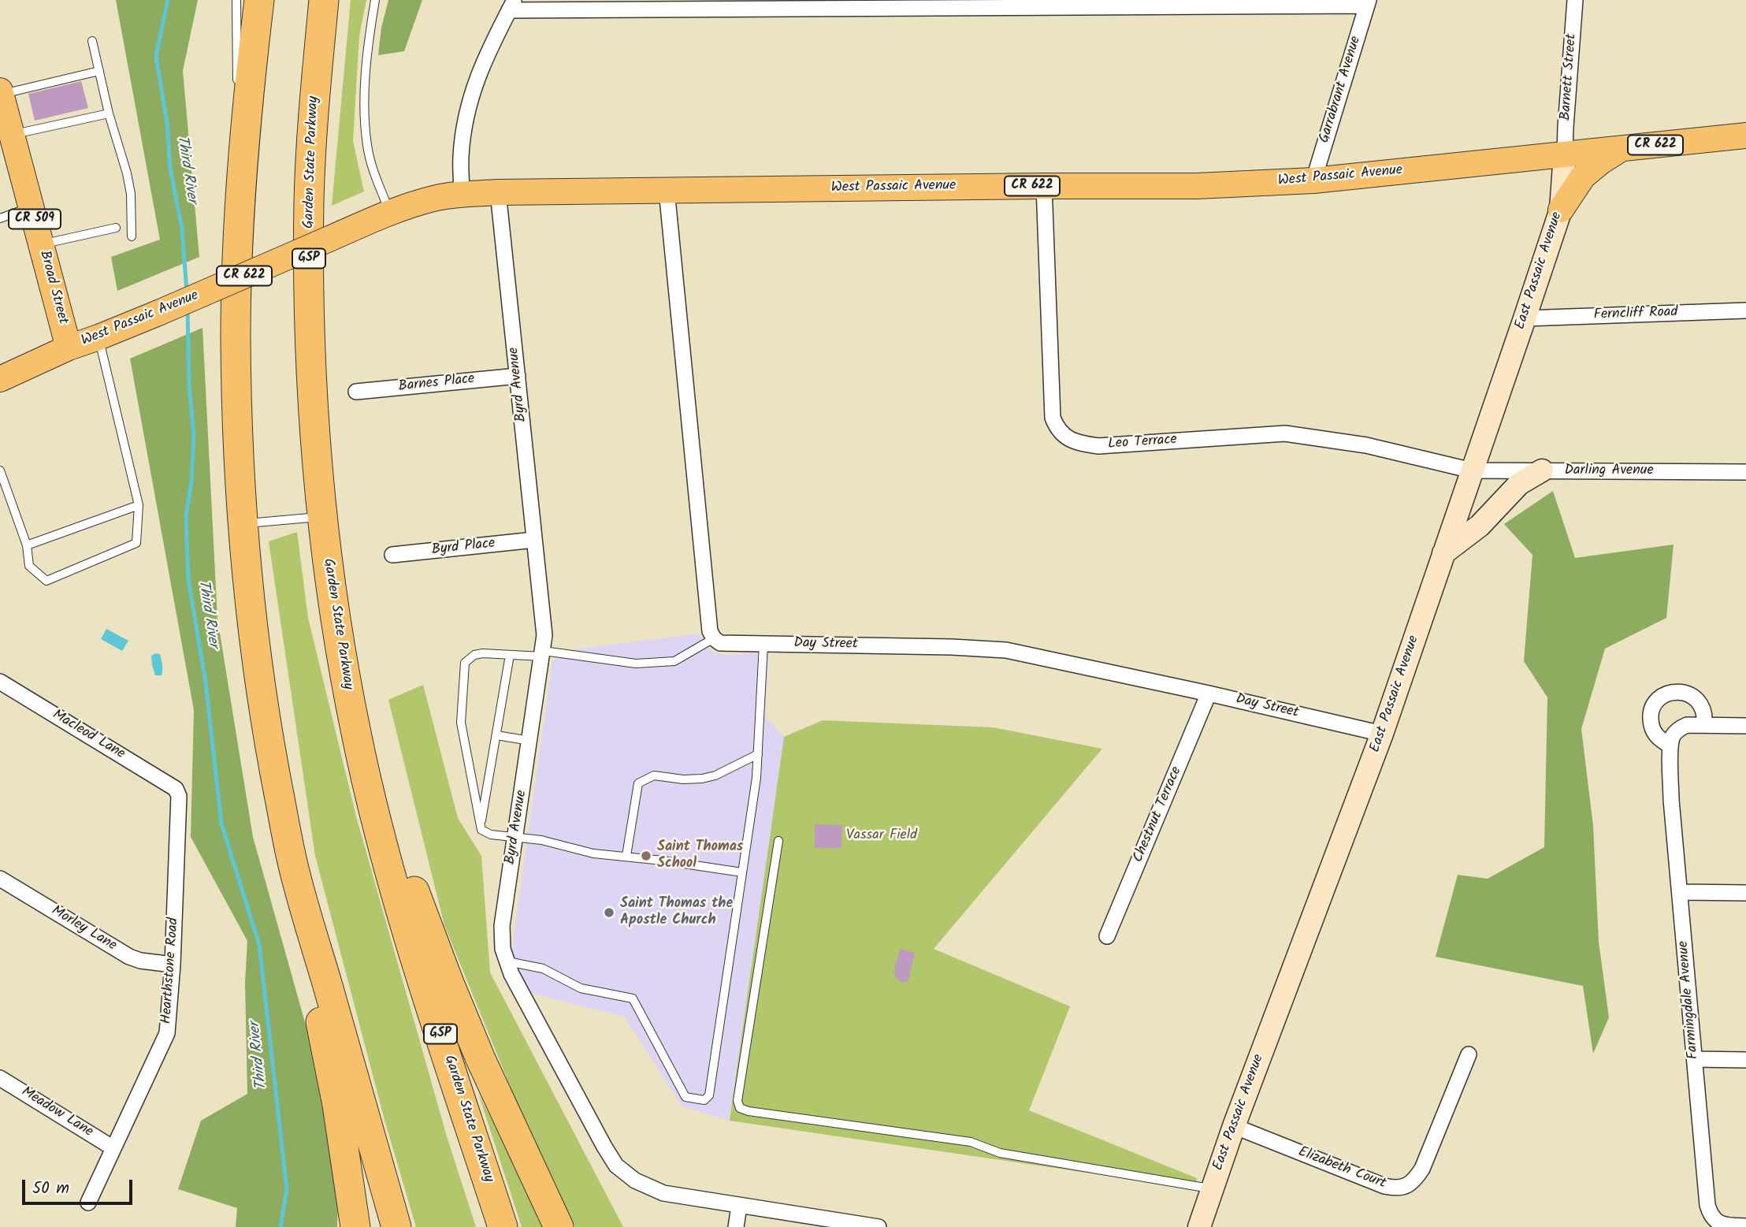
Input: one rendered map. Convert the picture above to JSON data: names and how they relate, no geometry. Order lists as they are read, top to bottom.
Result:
{
  "streets": {
    "highway": ["Garden State Parkway", "GSP"],
    "main road": [
      "CR 622",
      "West Passaic Avenue",
      "CR 509",
      "East Passaic Avenue",
      "Broad Street"
    ],
    "street": [
      "Barnett Street",
      "Garrabrant Avenue",
      "Ferncliff Road",
      "Barnes Place",
      "Byrd Avenue",
      "Leo Terrace",
      "Darling Avenue",
      "Byrd Place",
      "Day Street",
      "Macleod Lane",
      "Chestnut Terrace",
      "Morley Lane",
      "Hearthstone Road",
      "Farmingdale Avenue",
      "Meadow Lane",
      "Elizabeth Court"
    ]
  },
  "crossings": [
    ["Barnett Street", "West Passaic Avenue"],
    ["Barnett Street", "East Passaic Avenue"],
    ["Garrabrant Avenue", "West Passaic Avenue"],
    ["West Passaic Avenue", "East Passaic Avenue"],
    ["West Passaic Avenue", "Broad Street"],
    ["West Passaic Avenue", "Byrd Avenue"],
    ["West Passaic Avenue", "Leo Terrace"],
    ["East Passaic Avenue", "Ferncliff Road"],
    ["East Passaic Avenue", "Leo Terrace"],
    ["East Passaic Avenue", "Darling Avenue"],
    ["East Passaic Avenue", "Day Street"],
    ["East Passaic Avenue", "Elizabeth Court"],
    ["Barnes Place", "Byrd Avenue"],
    ["Byrd Avenue", "Byrd Place"],
    ["Leo Terrace", "Darling Avenue"],
    ["Day Street", "Chestnut Terrace"],
    ["Macleod Lane", "Hearthstone Road"],
    ["Morley Lane", "Hearthstone Road"],
    ["Hearthstone Road", "Meadow Lane"]
  ],
  "water": ["Third River"],
  "parks": ["Vassar Field"],
  "places": ["Saint Thomas School", "Saint Thomas the Apostle Church"],
  "scale_bar": "50 m"
}
